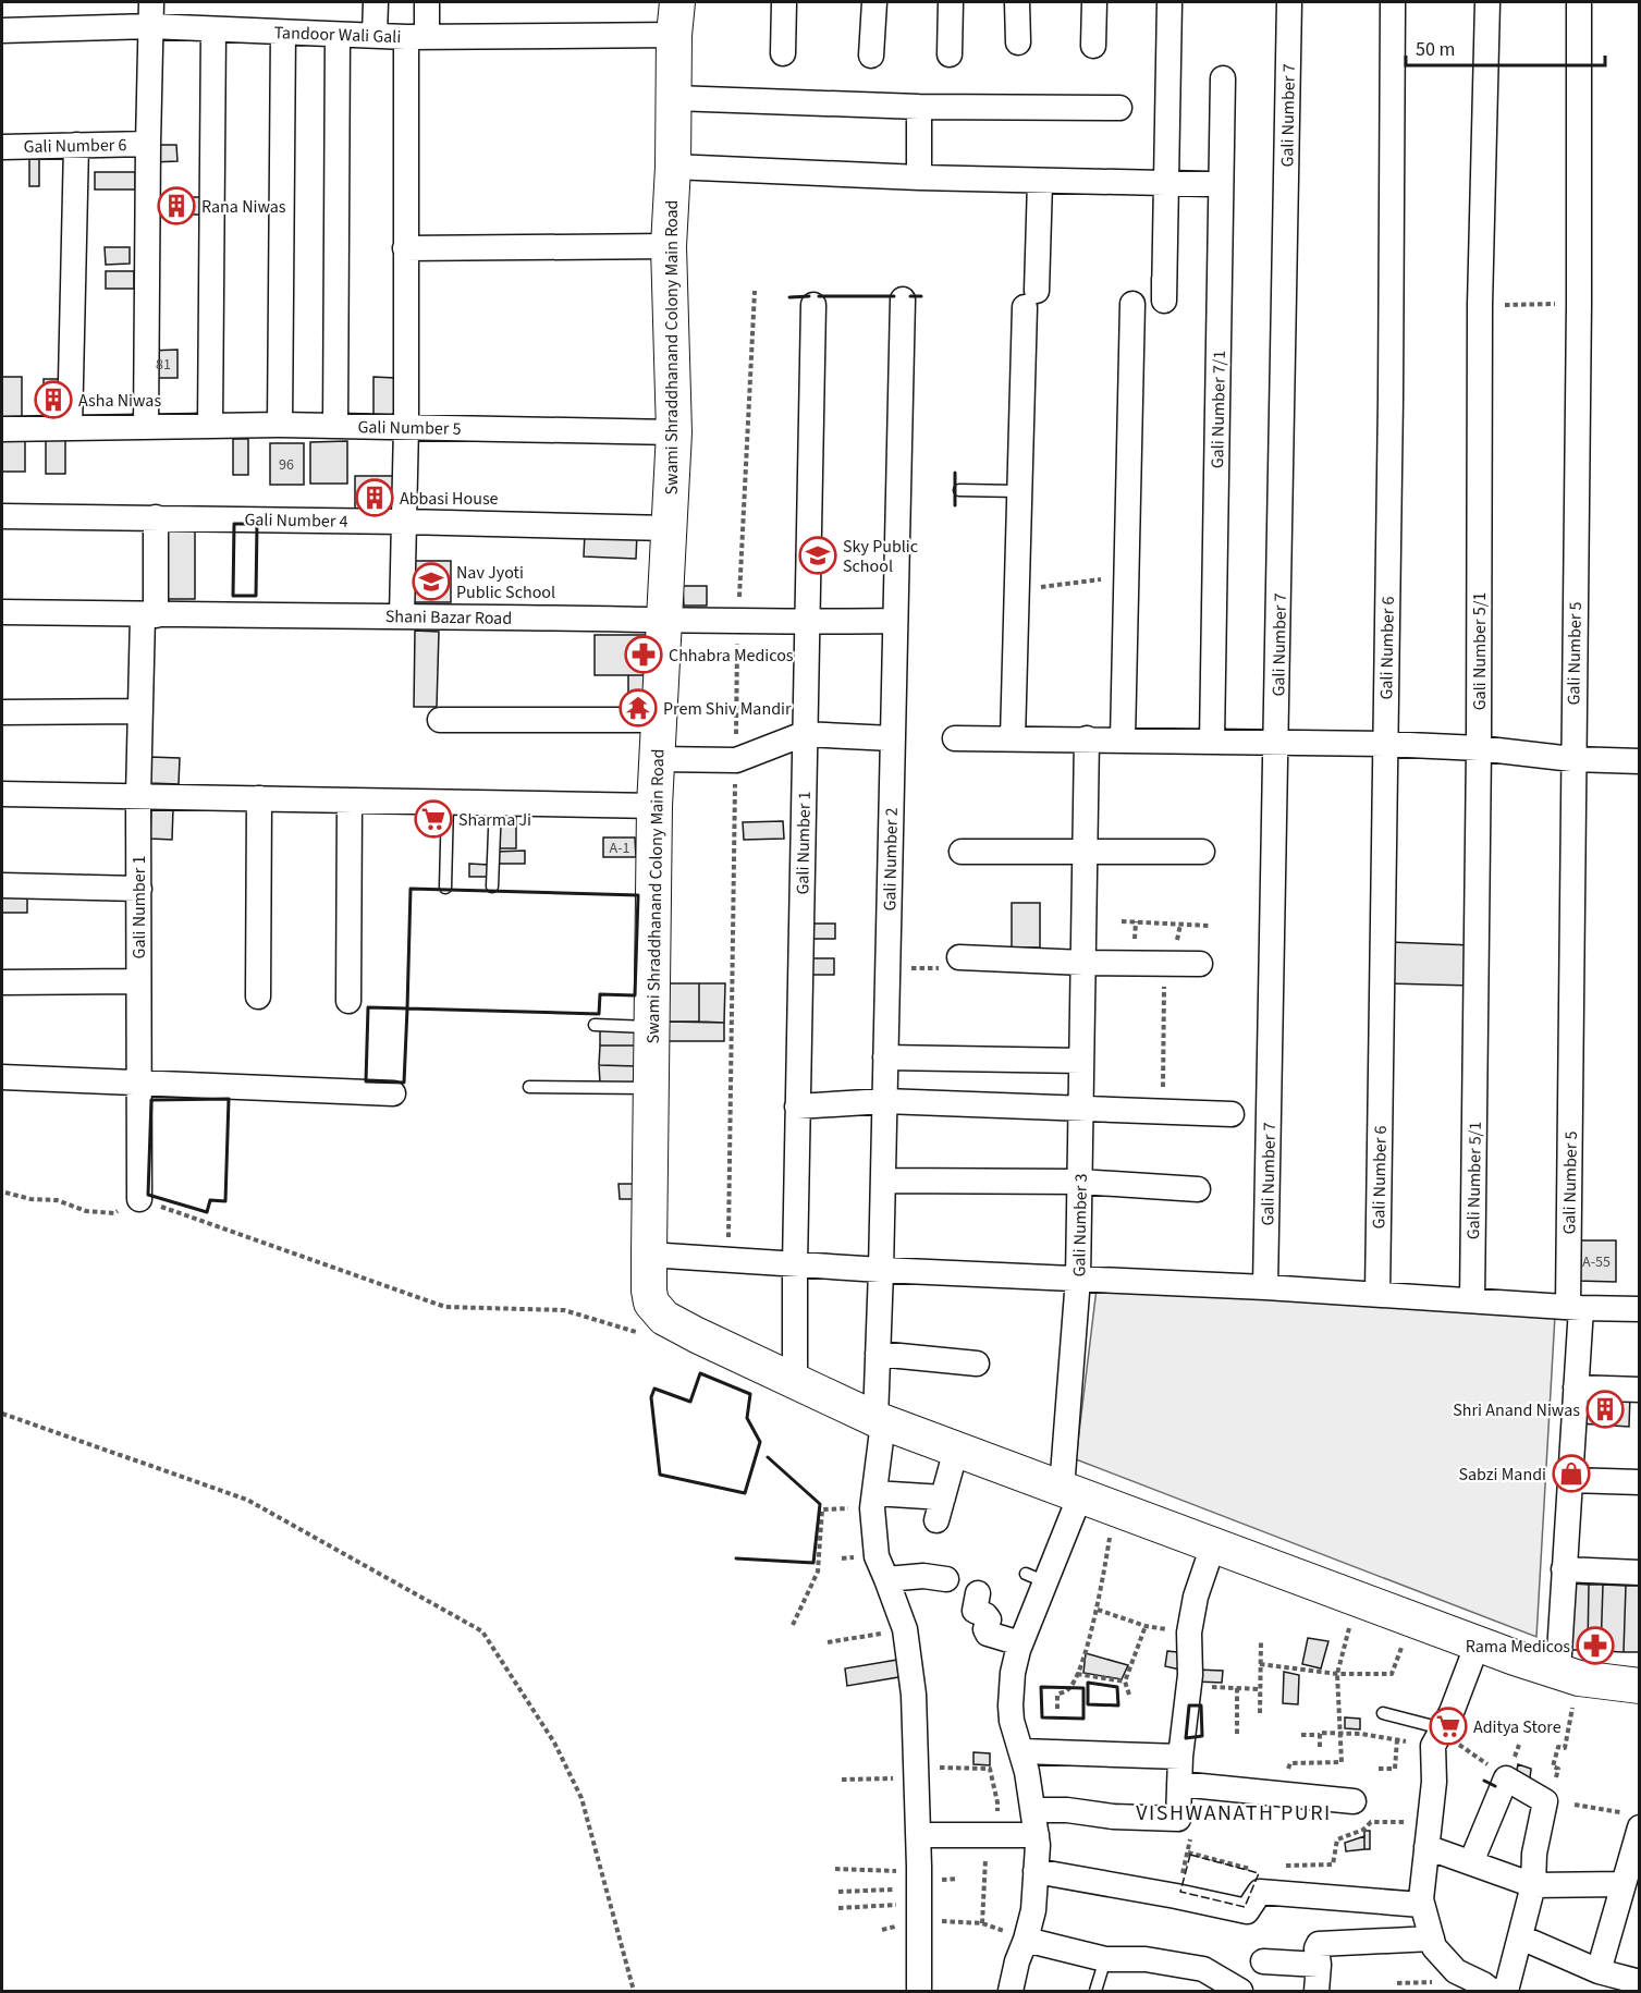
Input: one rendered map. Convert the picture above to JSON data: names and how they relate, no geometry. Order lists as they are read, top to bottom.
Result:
{
  "streets": {
    "street": [
      "Tandoor Wali Gali",
      "Gali Number 7",
      "Gali Number 6",
      "Swami Shraddhanand Colony Main Road",
      "Gali Number 7/1",
      "Gali Number 5",
      "Gali Number 4",
      "Shani Bazar Road",
      "Gali Number 5/1",
      "Gali Number 1",
      "Gali Number 2",
      "Gali Number 3"
    ]
  },
  "crossings": [
    ["Tandoor Wali Gali", "Swami Shraddhanand Colony Main Road"],
    ["Swami Shraddhanand Colony Main Road", "Gali Number 5"],
    ["Swami Shraddhanand Colony Main Road", "Gali Number 4"],
    ["Swami Shraddhanand Colony Main Road", "Shani Bazar Road"],
    ["Gali Number 4", "Gali Number 1"],
    ["Shani Bazar Road", "Gali Number 1"],
    ["Shani Bazar Road", "Gali Number 2"]
  ],
  "districts": ["VISHWANATH PURI"],
  "places": {
    "building": [
      "Rana Niwas",
      "Asha Niwas",
      "Abbasi House",
      "Shri Anand Niwas"
    ],
    "school or university": ["Sky Public School", "Nav Jyoti Public School"],
    "pharmacy": ["Chhabra Medicos", "Rama Medicos"],
    "temple": ["Prem Shiv Mandir"],
    "supermarket": ["Sharma Ji", "Aditya Store"],
    "shop": ["Sabzi Mandi"]
  },
  "house_numbers": [
    "81",
    "96",
    "A-1",
    "A-55"
  ],
  "scale_bar": "50 m"
}
